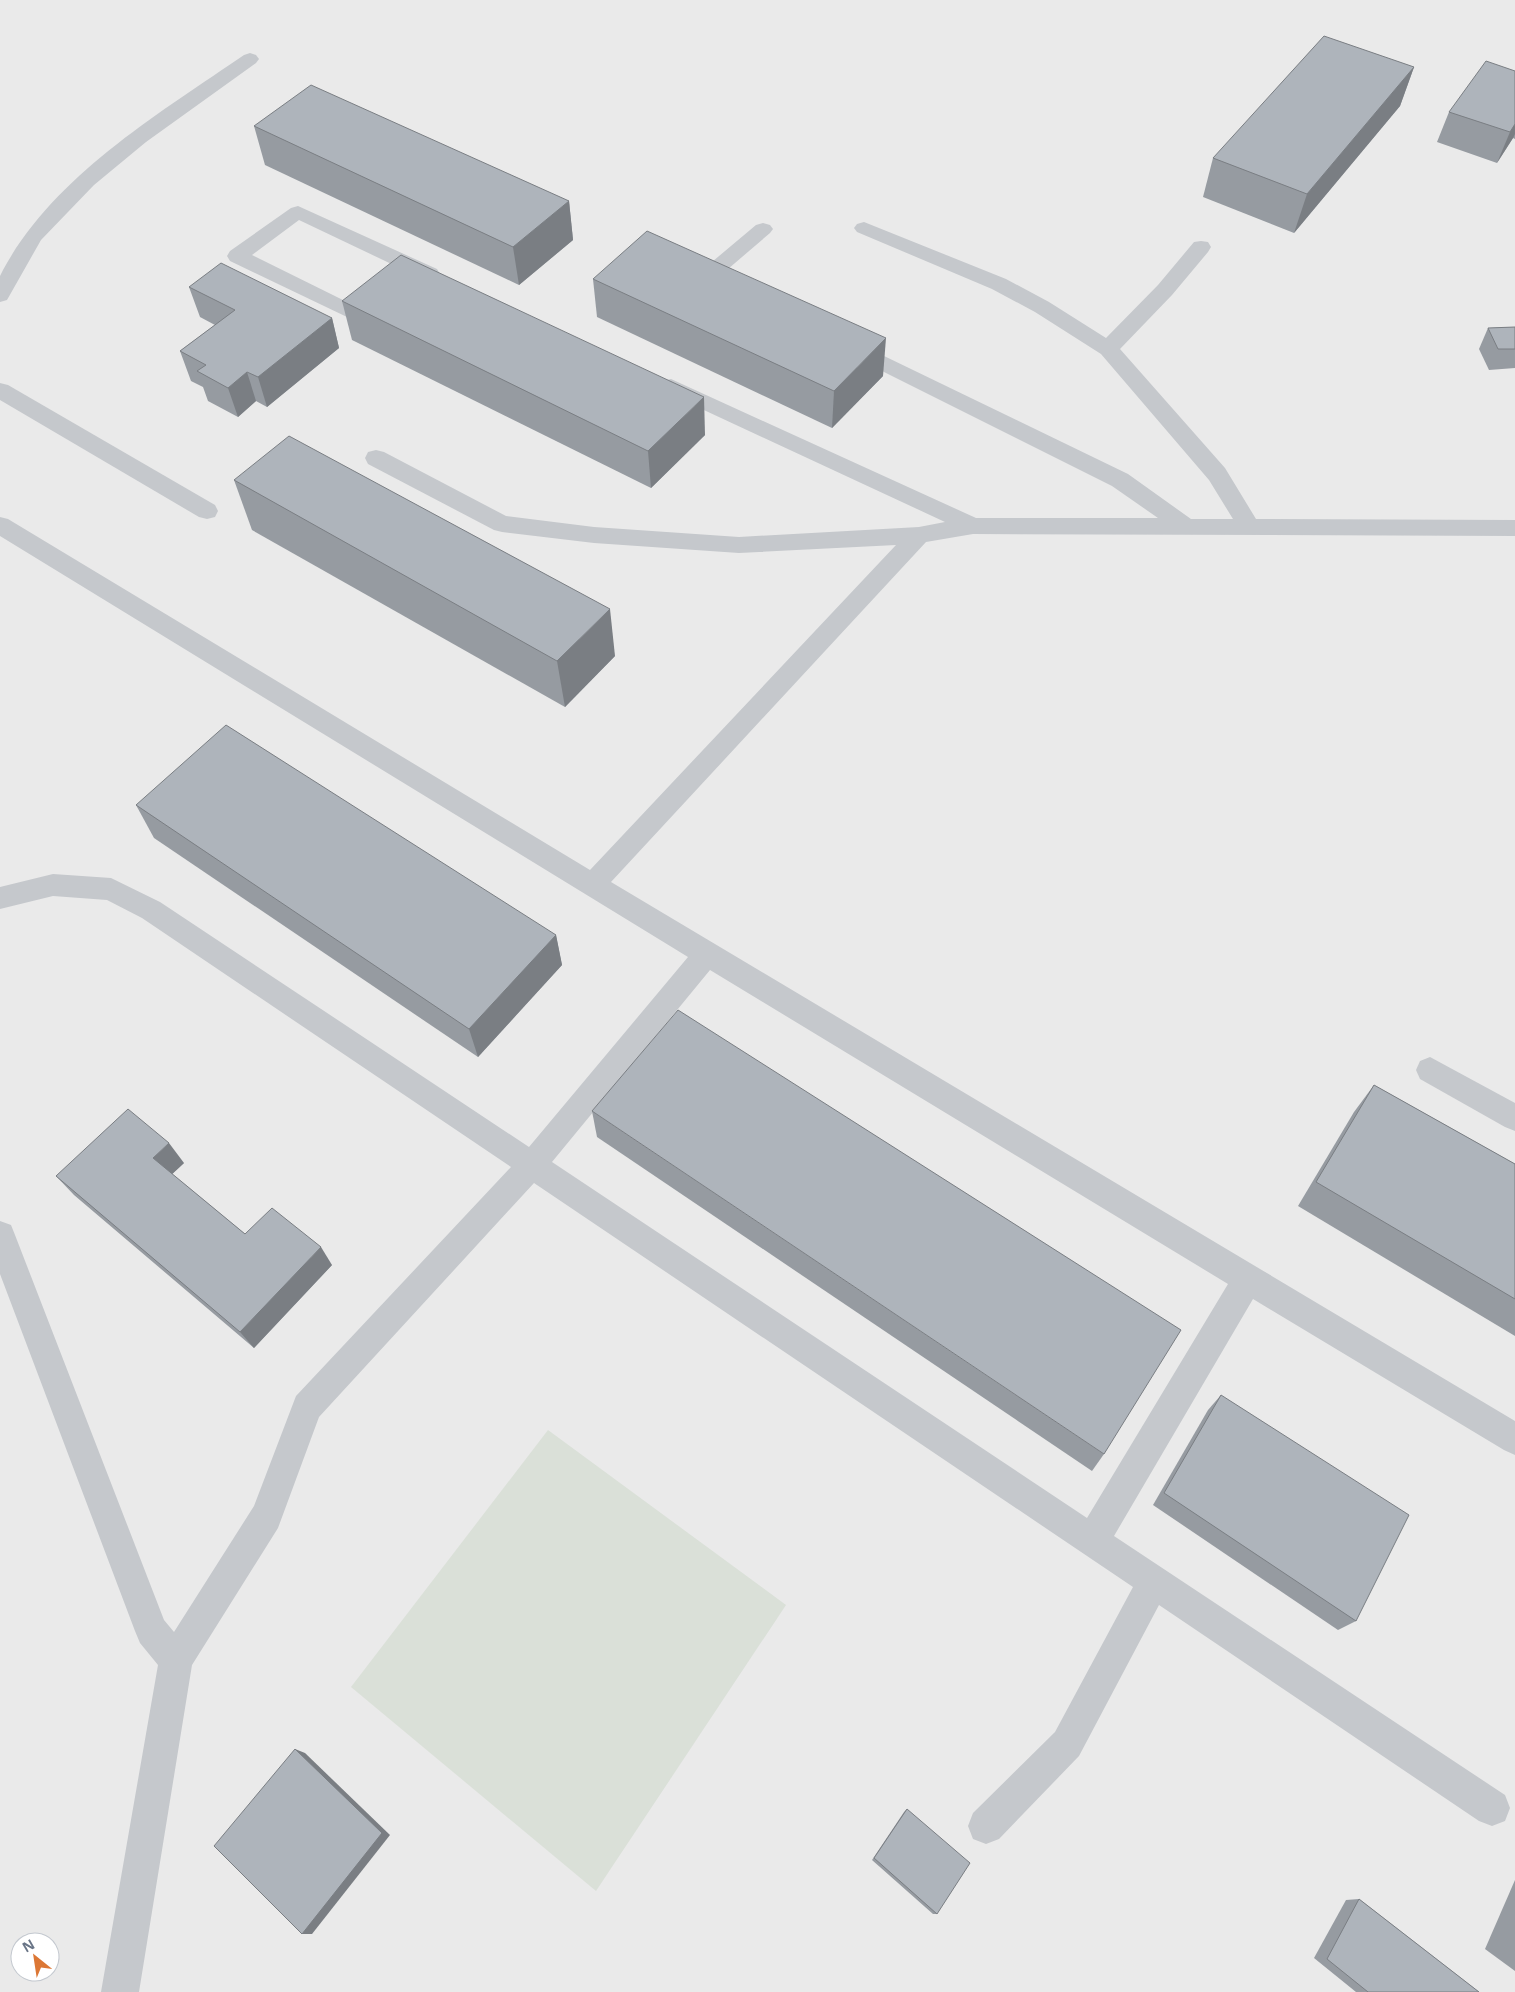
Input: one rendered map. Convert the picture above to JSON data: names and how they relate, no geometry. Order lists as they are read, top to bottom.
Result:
{
  "north": "top left"
}
